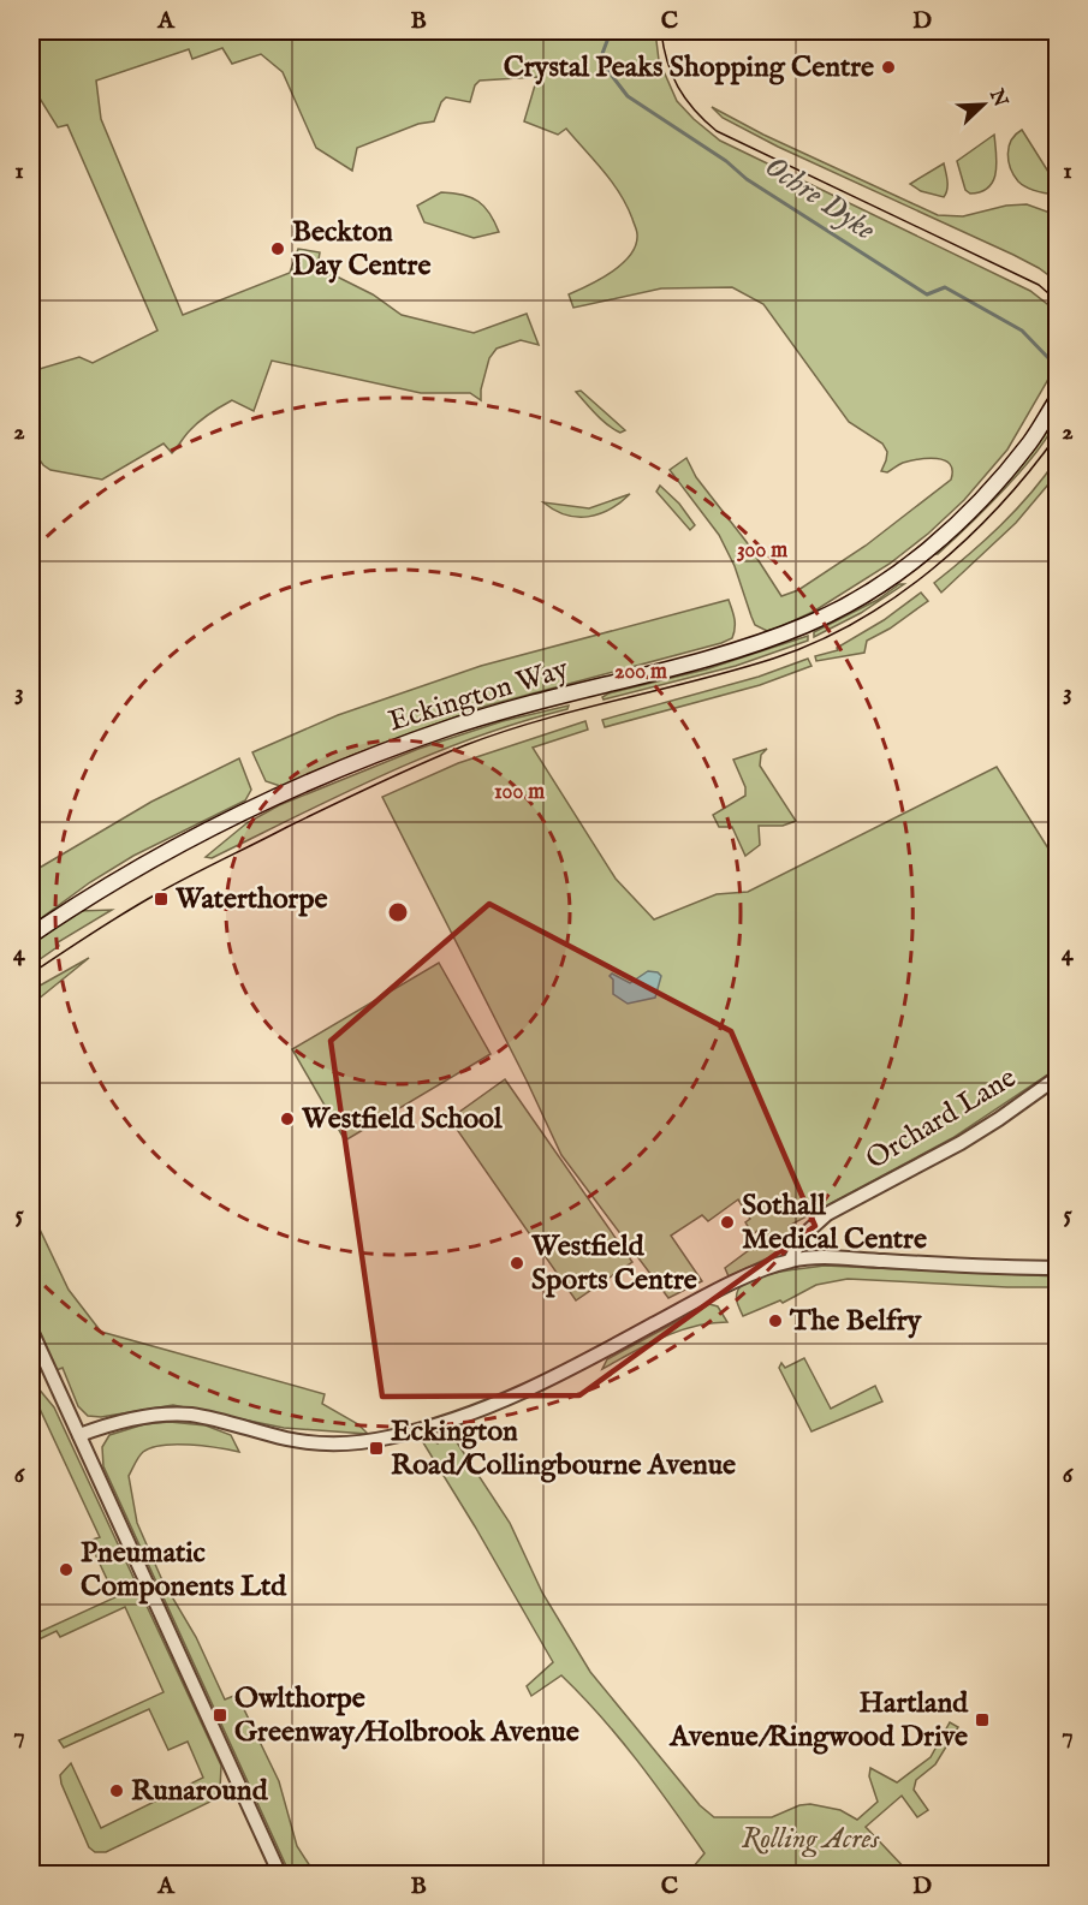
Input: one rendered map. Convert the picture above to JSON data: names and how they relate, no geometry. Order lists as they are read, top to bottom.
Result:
{
  "streets": {
    "main road": ["Eckington Way"],
    "street": ["Orchard Lane"]
  },
  "water": ["Ochre Dyke"],
  "parks": ["Rolling Acres"],
  "places": {
    "other": [
      "Crystal Peaks Shopping Centre",
      "Beckton Day Centre",
      "Westfield School",
      "Sothall Medical Centre",
      "Westfield Sports Centre",
      "The Belfry",
      "Pneumatic Components Ltd",
      "Runaround"
    ],
    "transit": [
      "Waterthorpe",
      "Eckington Road/Collingbourne Avenue",
      "Owlthorpe Greenway/Holbrook Avenue",
      "Hartland Avenue/Ringwood Drive"
    ]
  },
  "north": "top right",
  "grid": {
    "columns": [
      "A",
      "B",
      "C",
      "D"
    ],
    "rows": [
      "1",
      "2",
      "3",
      "4",
      "5",
      "6",
      "7"
    ]
  },
  "rings": ["300 m", "200 m", "100 m"]
}
